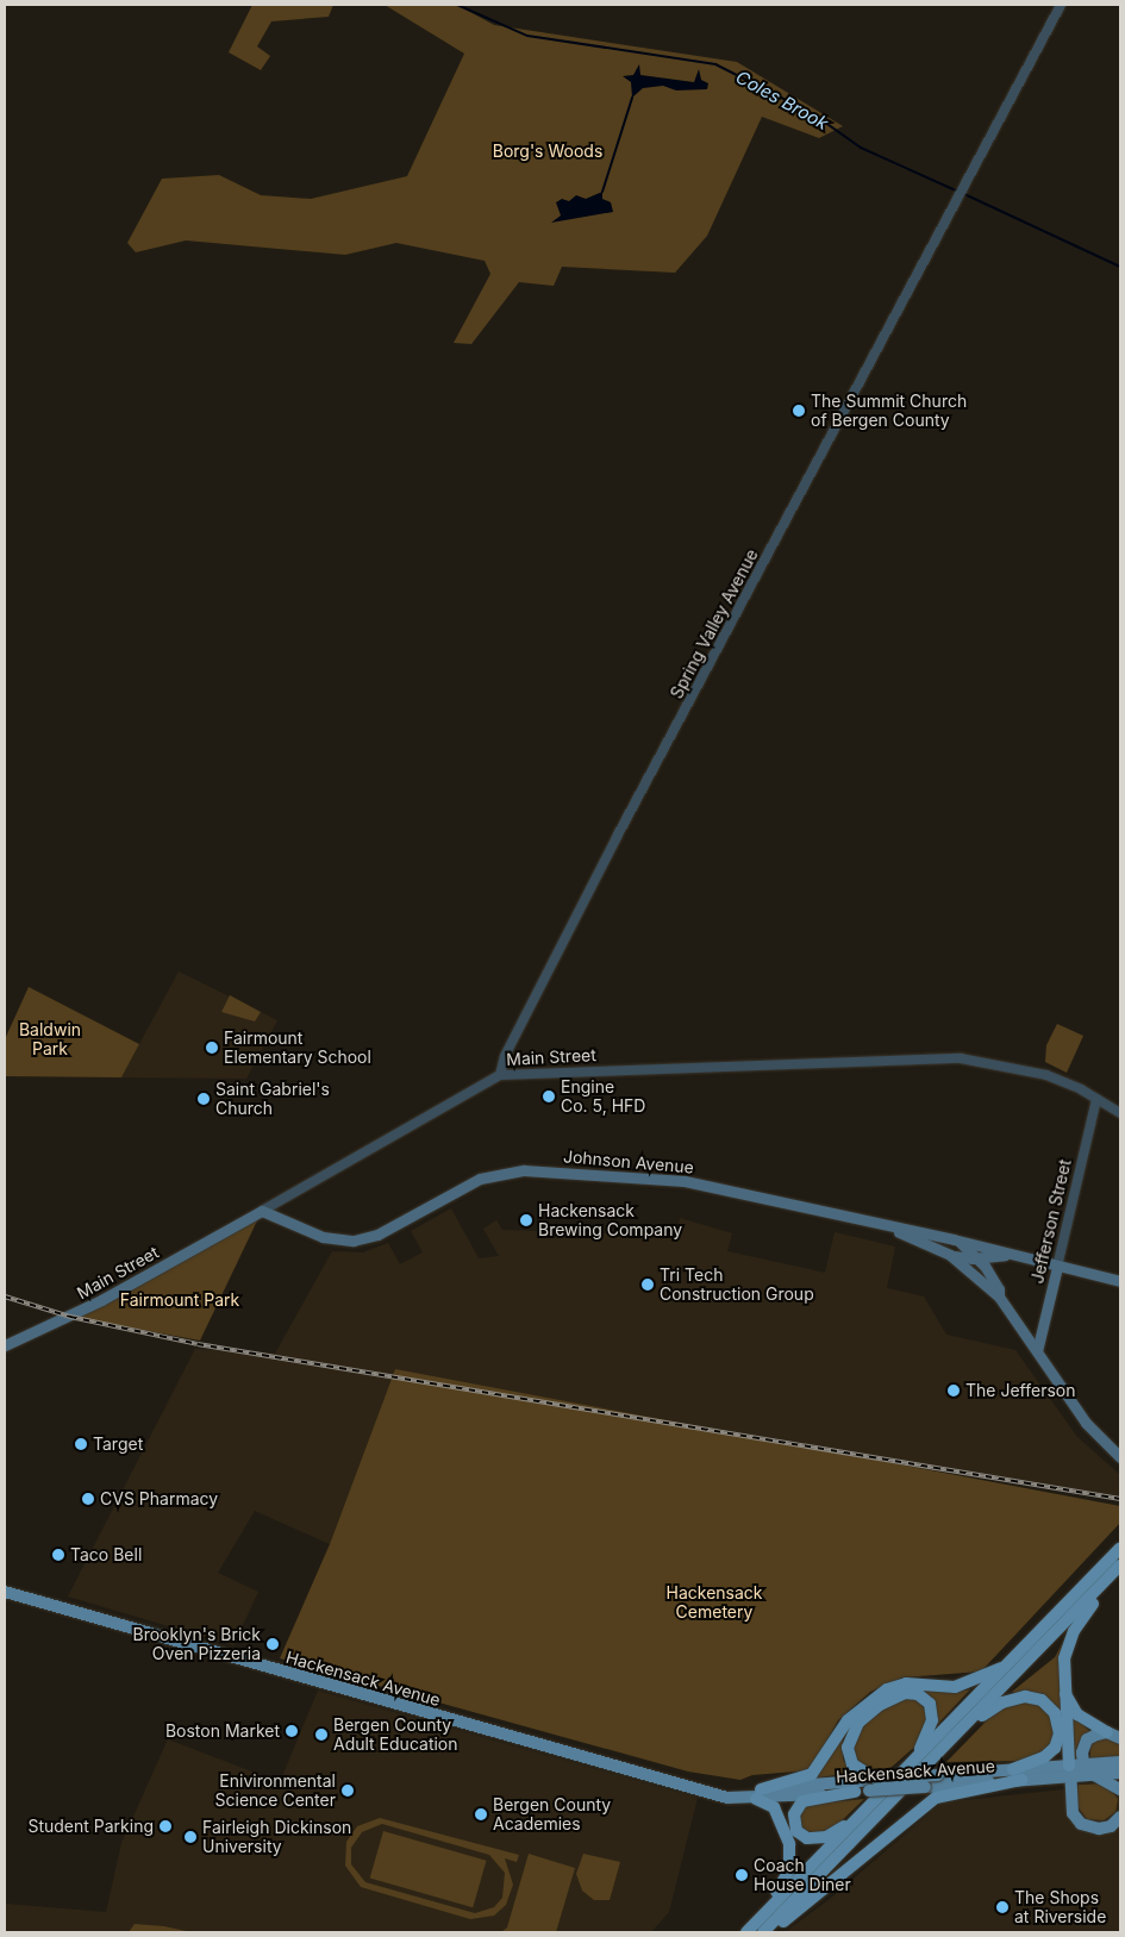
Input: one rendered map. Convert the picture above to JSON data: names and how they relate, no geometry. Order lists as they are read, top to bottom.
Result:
{
  "streets": {
    "main road": [
      "Main Street",
      "Johnson Avenue",
      "Jefferson Street",
      "Hackensack Avenue"
    ],
    "street": ["Spring Valley Avenue"]
  },
  "crossings": [
    ["Spring Valley Avenue", "Main Street"],
    ["Main Street", "Johnson Avenue"],
    ["Main Street", "Jefferson Street"],
    ["Johnson Avenue", "Jefferson Street"]
  ],
  "water": ["Coles Brook"],
  "parks": [
    "Borg's Woods",
    "Baldwin Park",
    "Fairmount Park",
    "Hackensack Cemetery"
  ],
  "places": [
    "The Summit Church of Bergen County",
    "Fairmount Elementary School",
    "Engine Co. 5, HFD",
    "Saint Gabriel's Church",
    "Hackensack Brewing Company",
    "Tri Tech Construction Group",
    "The Jefferson",
    "Target",
    "CVS Pharmacy",
    "Taco Bell",
    "Brooklyn's Brick Oven Pizzeria",
    "Boston Market",
    "Bergen County Adult Education",
    "Enivironmental Science Center",
    "Bergen County Academies",
    "Student Parking",
    "Fairleigh Dickinson University",
    "Coach House Diner",
    "The Shops at Riverside"
  ]
}
